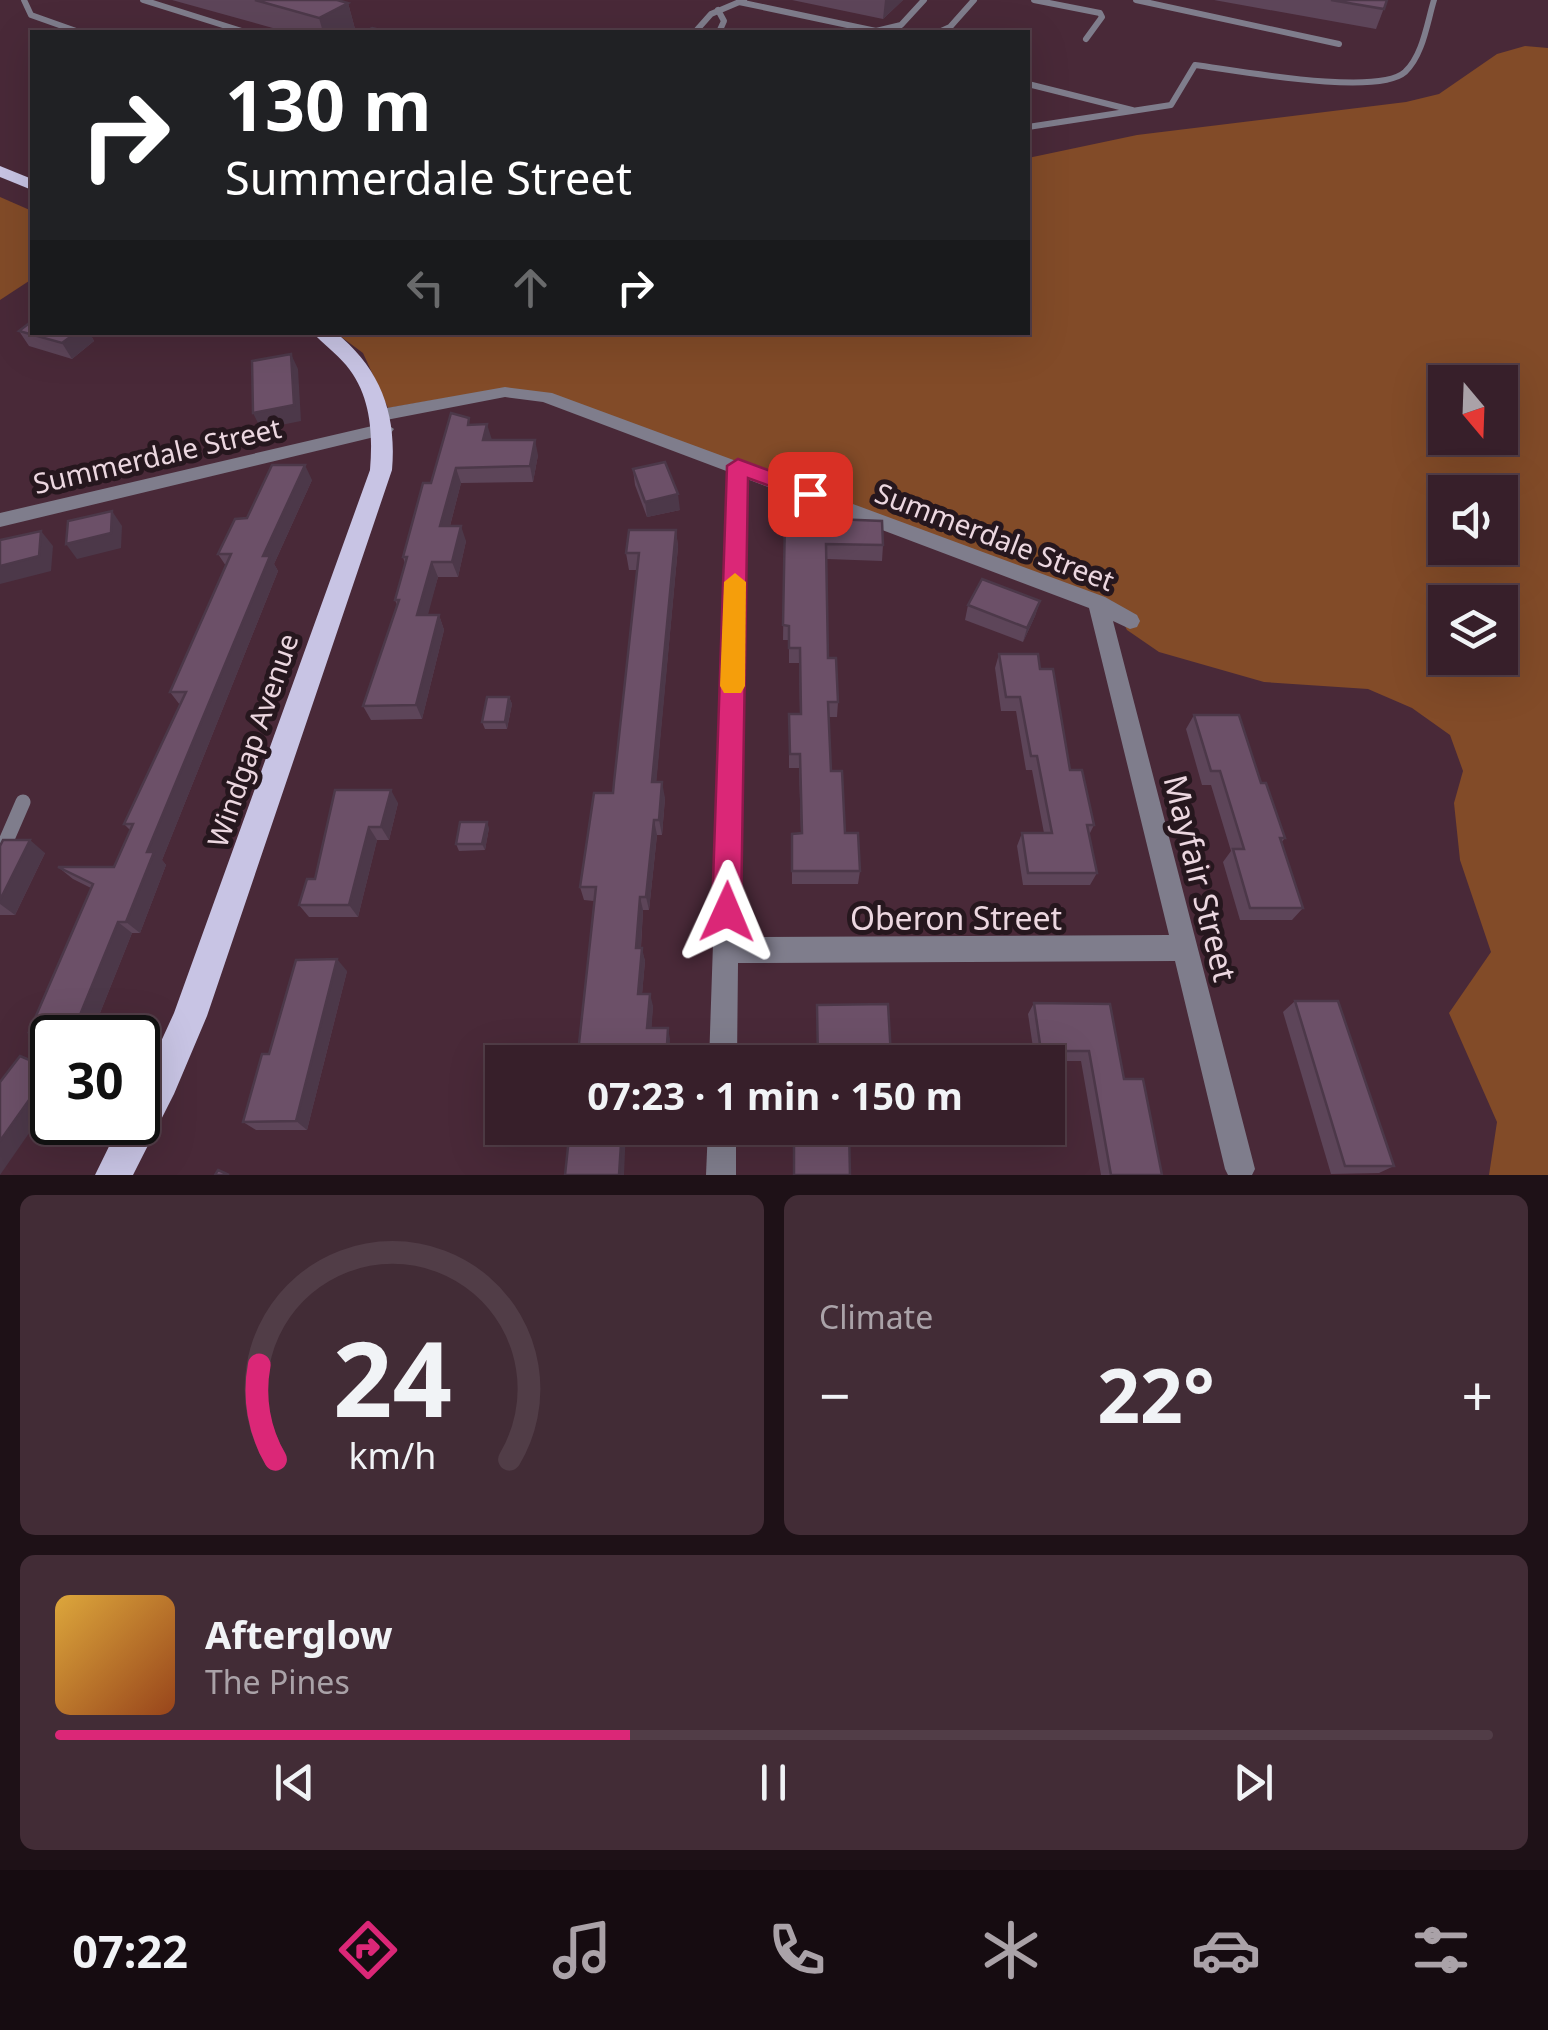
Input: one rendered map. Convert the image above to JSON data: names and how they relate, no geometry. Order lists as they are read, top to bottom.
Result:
{
  "streets": {
    "main road": ["Windgap Avenue"],
    "street": ["Summerdale Street", "Mayfair Street", "Oberon Street"]
  },
  "crossings": [
    ["Summerdale Street", "Windgap Avenue"],
    ["Summerdale Street", "Mayfair Street"],
    ["Mayfair Street", "Oberon Street"]
  ],
  "north": "bottom",
  "page": {
    "turn": ["130 m", "Summerdale Street"],
    "limit": "30",
    "trip": "07:23 · 1 min · 150 m",
    "tile": "Climate",
    "heat": ["−", "22°", "+"],
    "song": ["Afterglow", "The Pines"],
    "tabs": "07:22",
    "gauge": ["24", "km/h"]
  }
}
